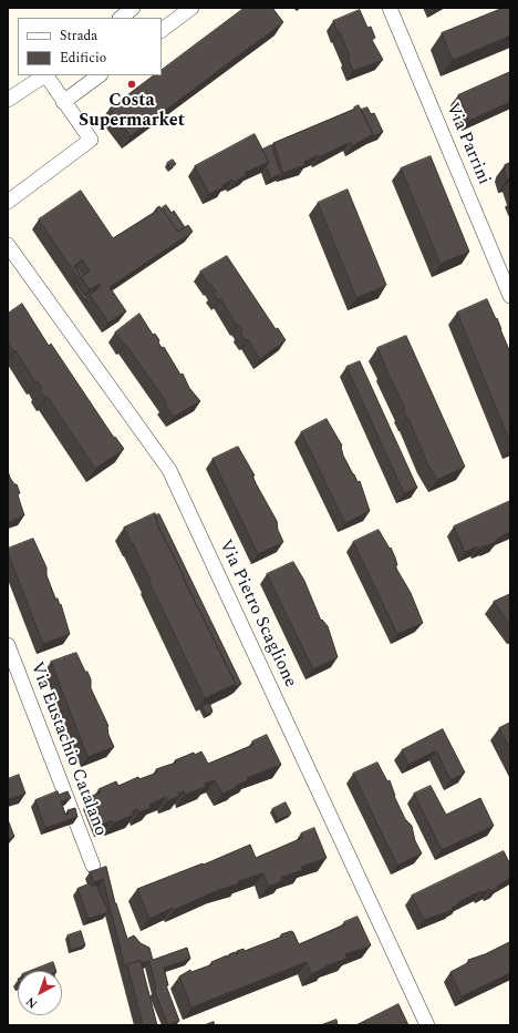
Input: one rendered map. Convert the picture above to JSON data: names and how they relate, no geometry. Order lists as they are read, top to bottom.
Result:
{
  "streets": {
    "street": ["Via Parrini", "Via Pietro Scaglione", "Via Eustachio Catalano"]
  },
  "places": ["Costa Supermarket"],
  "legend": ["Strada", "Edificio"],
  "north": "bottom left"
}
